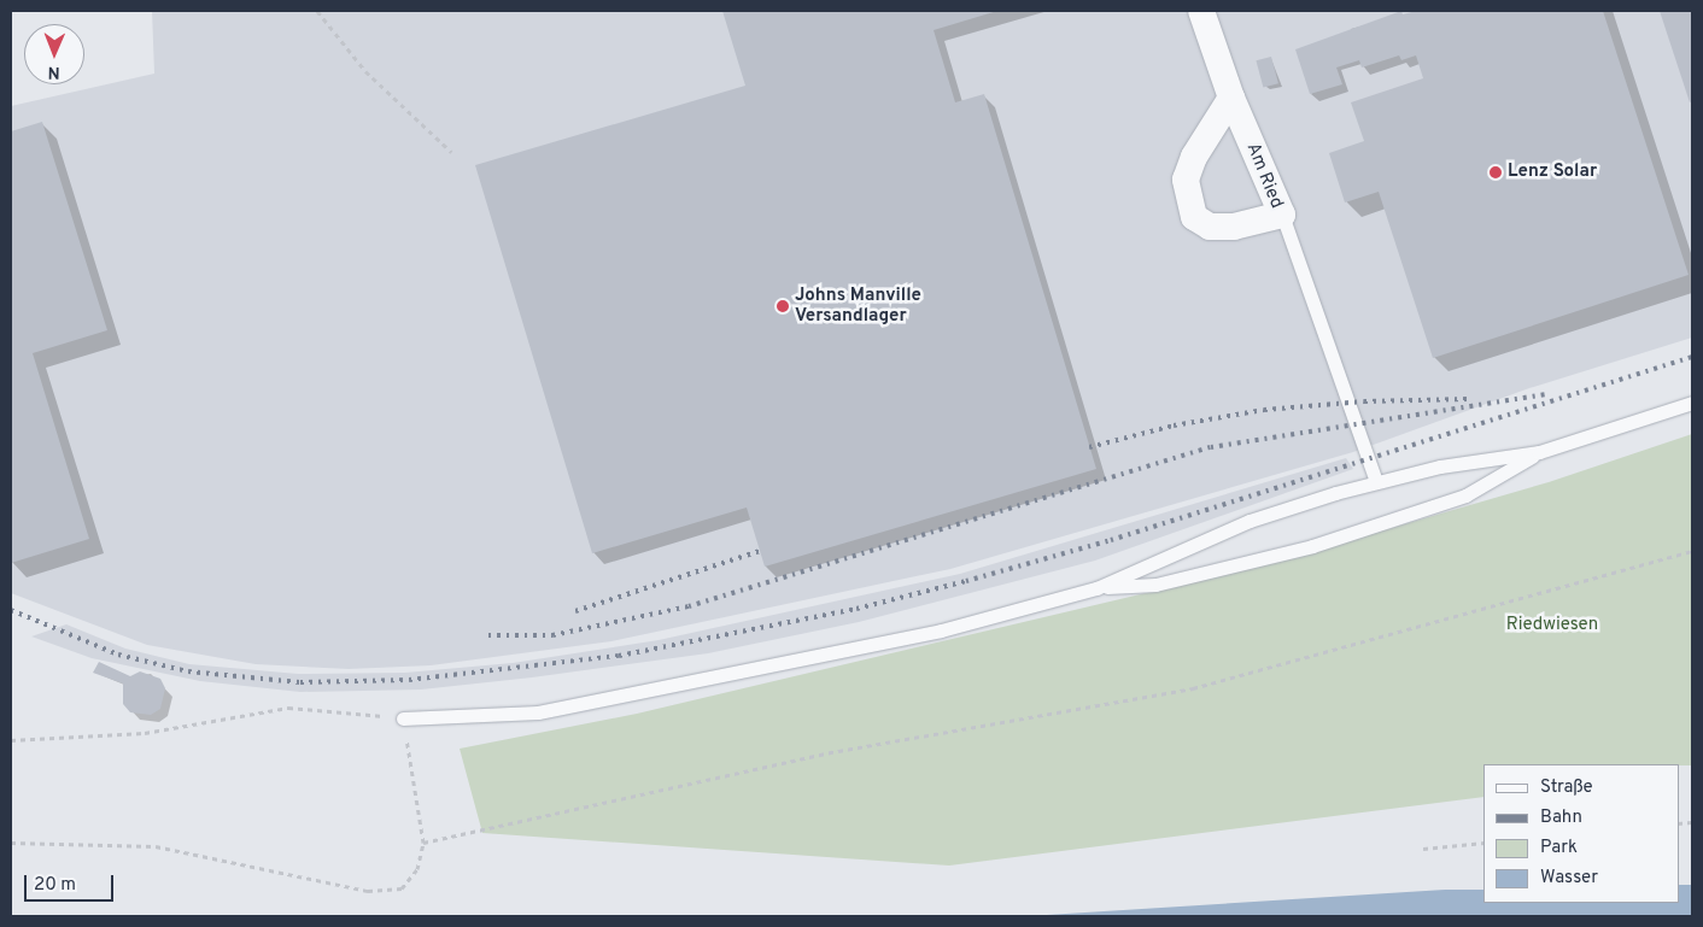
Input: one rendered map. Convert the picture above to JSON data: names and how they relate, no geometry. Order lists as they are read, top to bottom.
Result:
{
  "streets": {
    "street": ["Am Ried"]
  },
  "parks": ["Riedwiesen"],
  "places": ["Lenz Solar", "Johns Manville Versandlager"],
  "legend": [
    "Straße",
    "Bahn",
    "Park",
    "Wasser"
  ],
  "scale_bar": "20 m",
  "north": "bottom"
}
